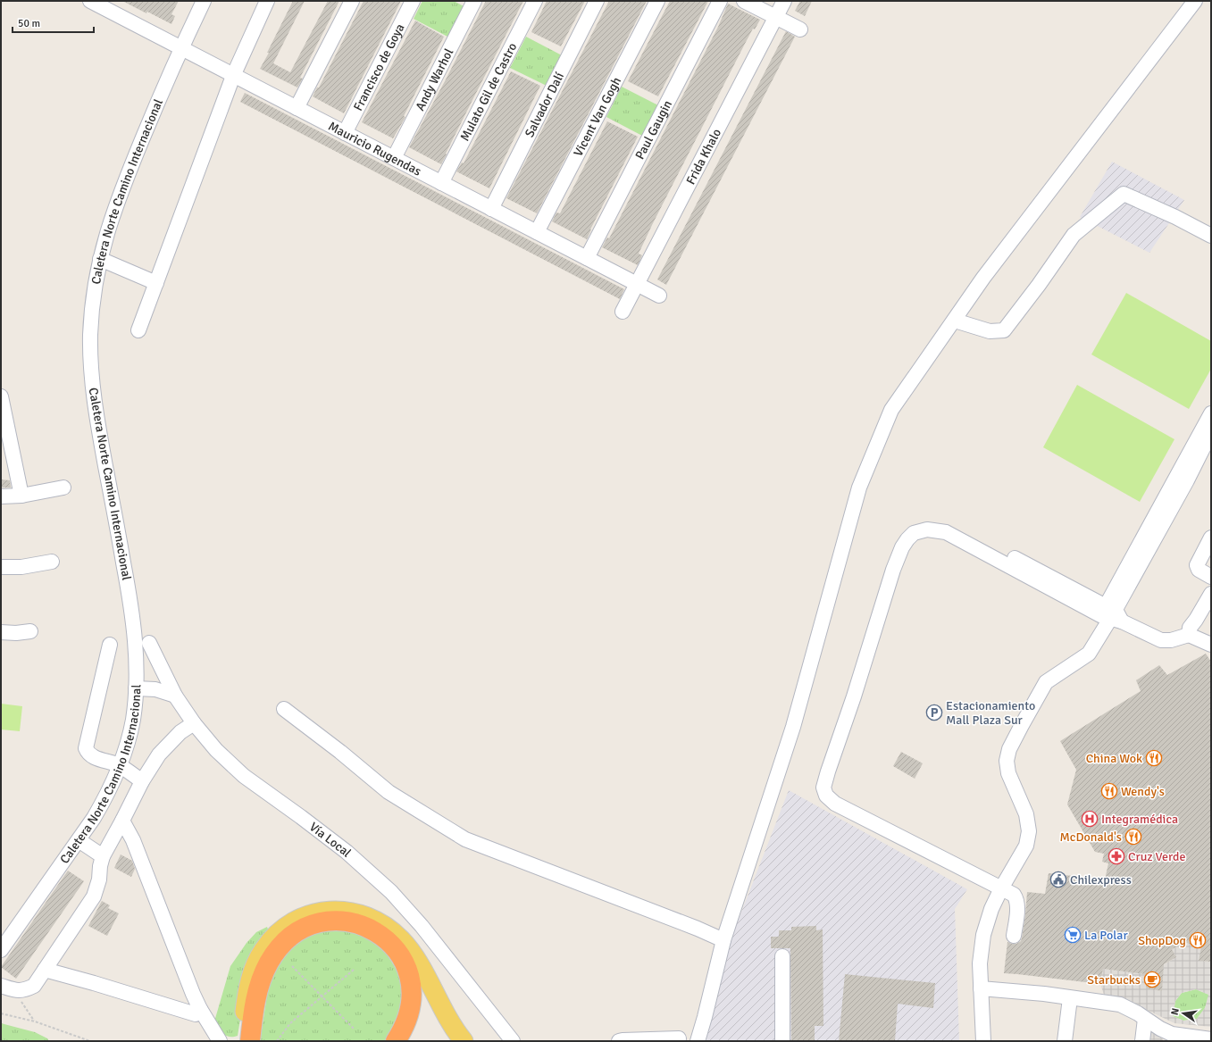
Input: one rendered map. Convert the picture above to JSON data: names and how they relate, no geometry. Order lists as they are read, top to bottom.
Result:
{
  "streets": {
    "street": [
      "Francisco de Goya",
      "Andy Warhol",
      "Mulato Gil de Castro",
      "Salvador Dalí",
      "Vicent Van Gogh",
      "Paul Gaugin",
      "Mauricio Rugendas",
      "Frida Khalo",
      "Caletera Norte Camino Internacional",
      "Vía Local"
    ]
  },
  "crossings": [
    ["Francisco de Goya", "Mauricio Rugendas"],
    ["Andy Warhol", "Mauricio Rugendas"],
    ["Mulato Gil de Castro", "Mauricio Rugendas"],
    ["Salvador Dalí", "Mauricio Rugendas"],
    ["Vicent Van Gogh", "Mauricio Rugendas"],
    ["Paul Gaugin", "Mauricio Rugendas"],
    ["Mauricio Rugendas", "Frida Khalo"],
    ["Mauricio Rugendas", "Caletera Norte Camino Internacional"]
  ],
  "places": {
    "parking": ["Estacionamiento Mall Plaza Sur"],
    "restaurant": [
      "China Wok",
      "Wendy's",
      "McDonald's",
      "ShopDog"
    ],
    "hospital": ["Integramédica"],
    "pharmacy": ["Cruz Verde"],
    "public building": ["Chilexpress"],
    "supermarket": ["La Polar"],
    "cafe": ["Starbucks"]
  },
  "scale_bar": "50 m",
  "north": "left"
}
